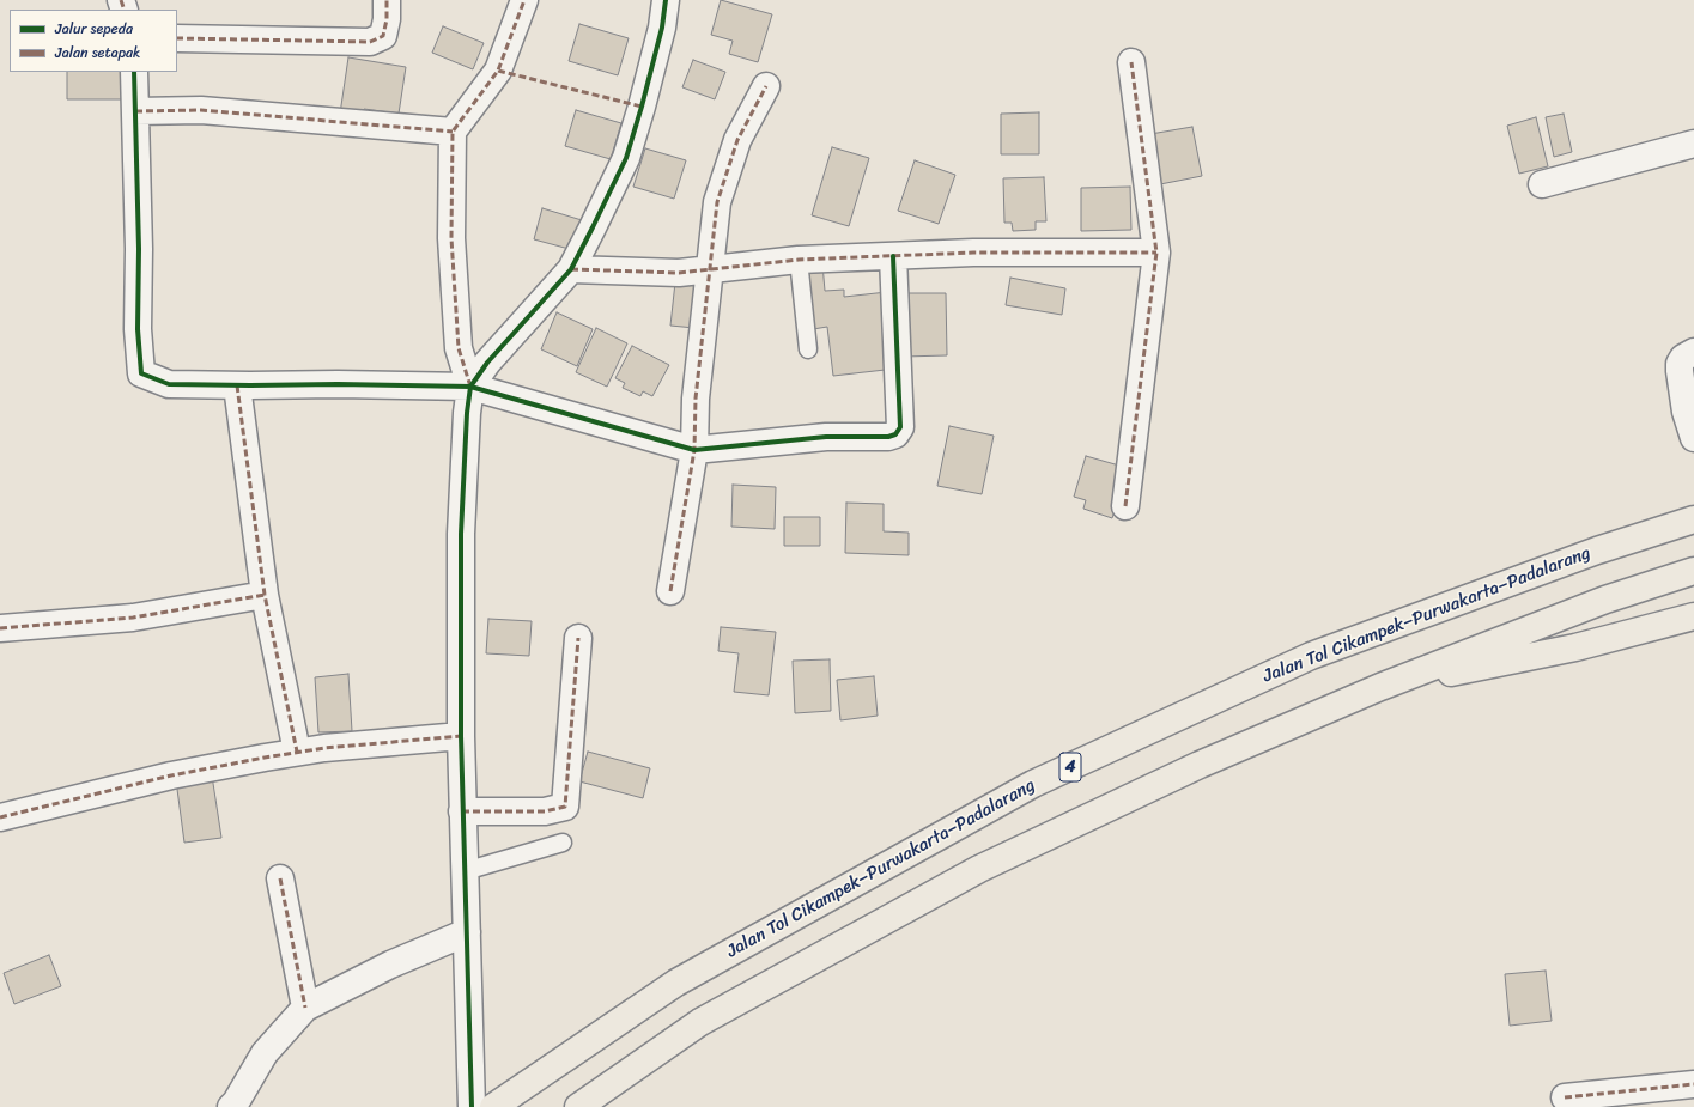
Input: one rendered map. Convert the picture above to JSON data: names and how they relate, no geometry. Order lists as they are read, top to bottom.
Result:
{
  "streets": {
    "highway": ["Jalan Tol Cikampek–Purwakarta–Padalarang", "4"]
  },
  "legend": ["Jalur sepeda", "Jalan setapak"]
}
